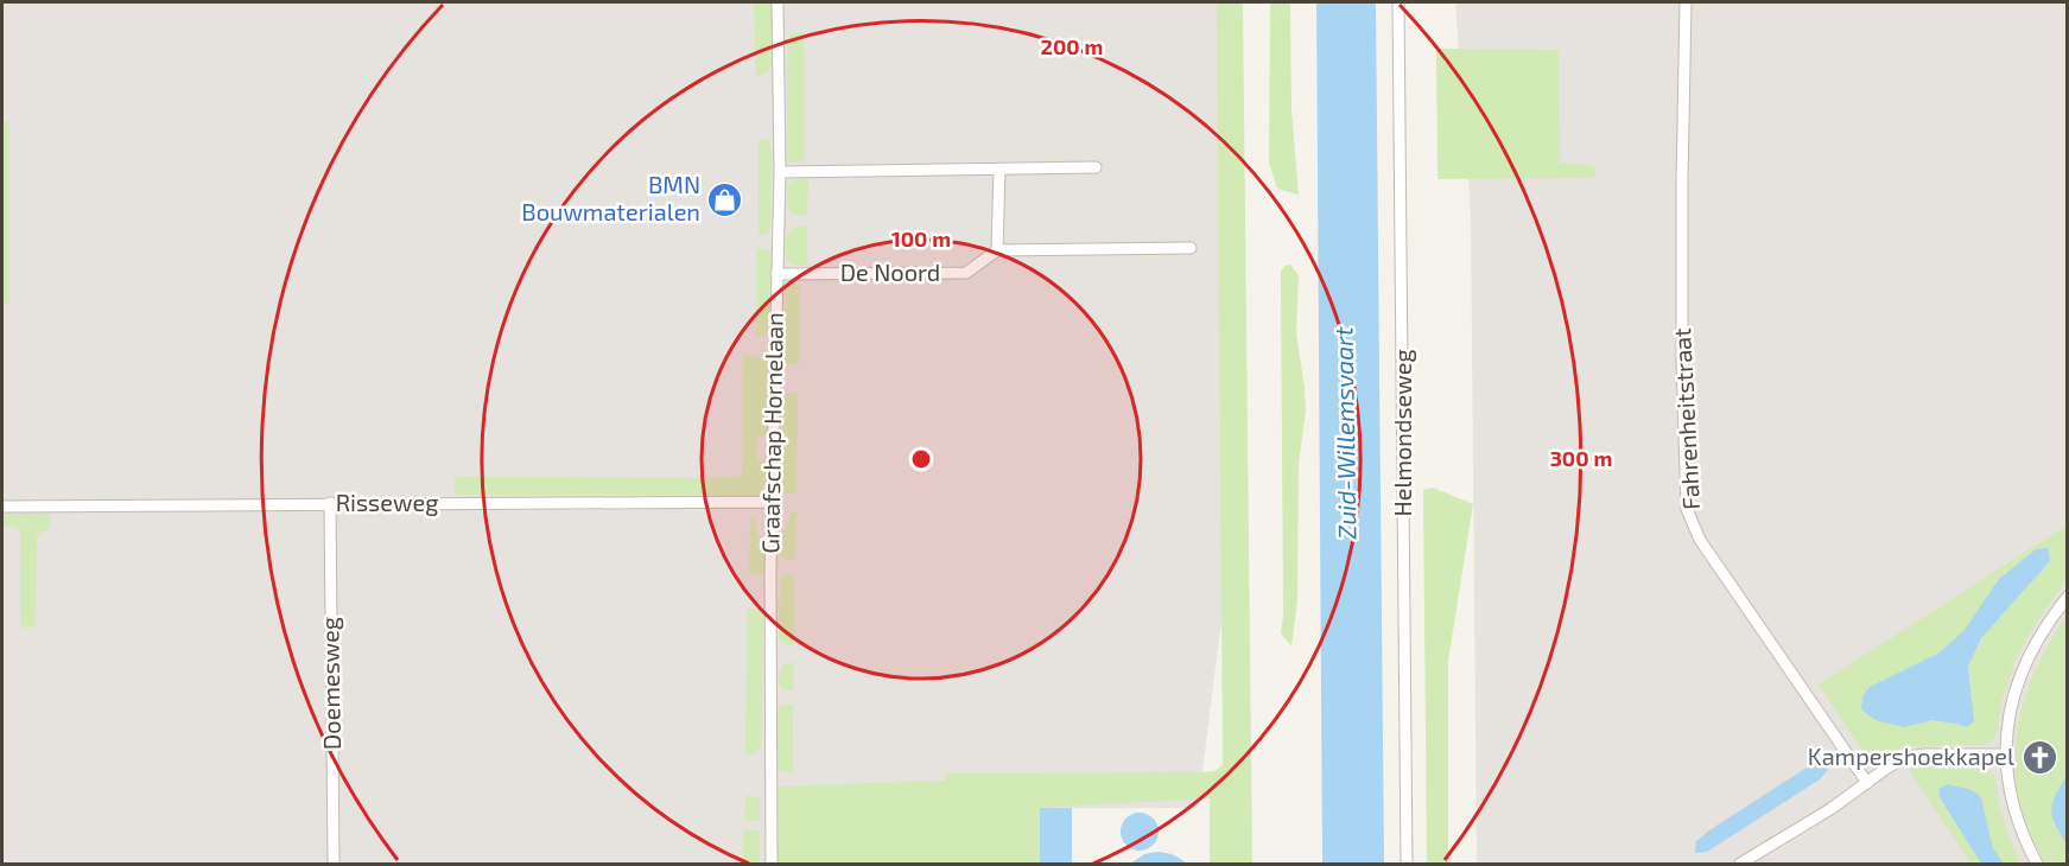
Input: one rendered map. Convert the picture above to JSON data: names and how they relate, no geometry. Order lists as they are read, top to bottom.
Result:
{
  "streets": {
    "street": [
      "De Noord",
      "Fahrenheitstraat",
      "Graafschap Hornelaan",
      "Helmondseweg",
      "Risseweg",
      "Doemesweg"
    ]
  },
  "crossings": [
    ["De Noord", "Graafschap Hornelaan"],
    ["Graafschap Hornelaan", "Risseweg"],
    ["Risseweg", "Doemesweg"]
  ],
  "water": ["Zuid-Willemsvaart"],
  "places": {
    "shop": ["BMN Bouwmaterialen"],
    "church": ["Kampershoekkapel"]
  },
  "rings": ["200 m", "100 m", "300 m"]
}
